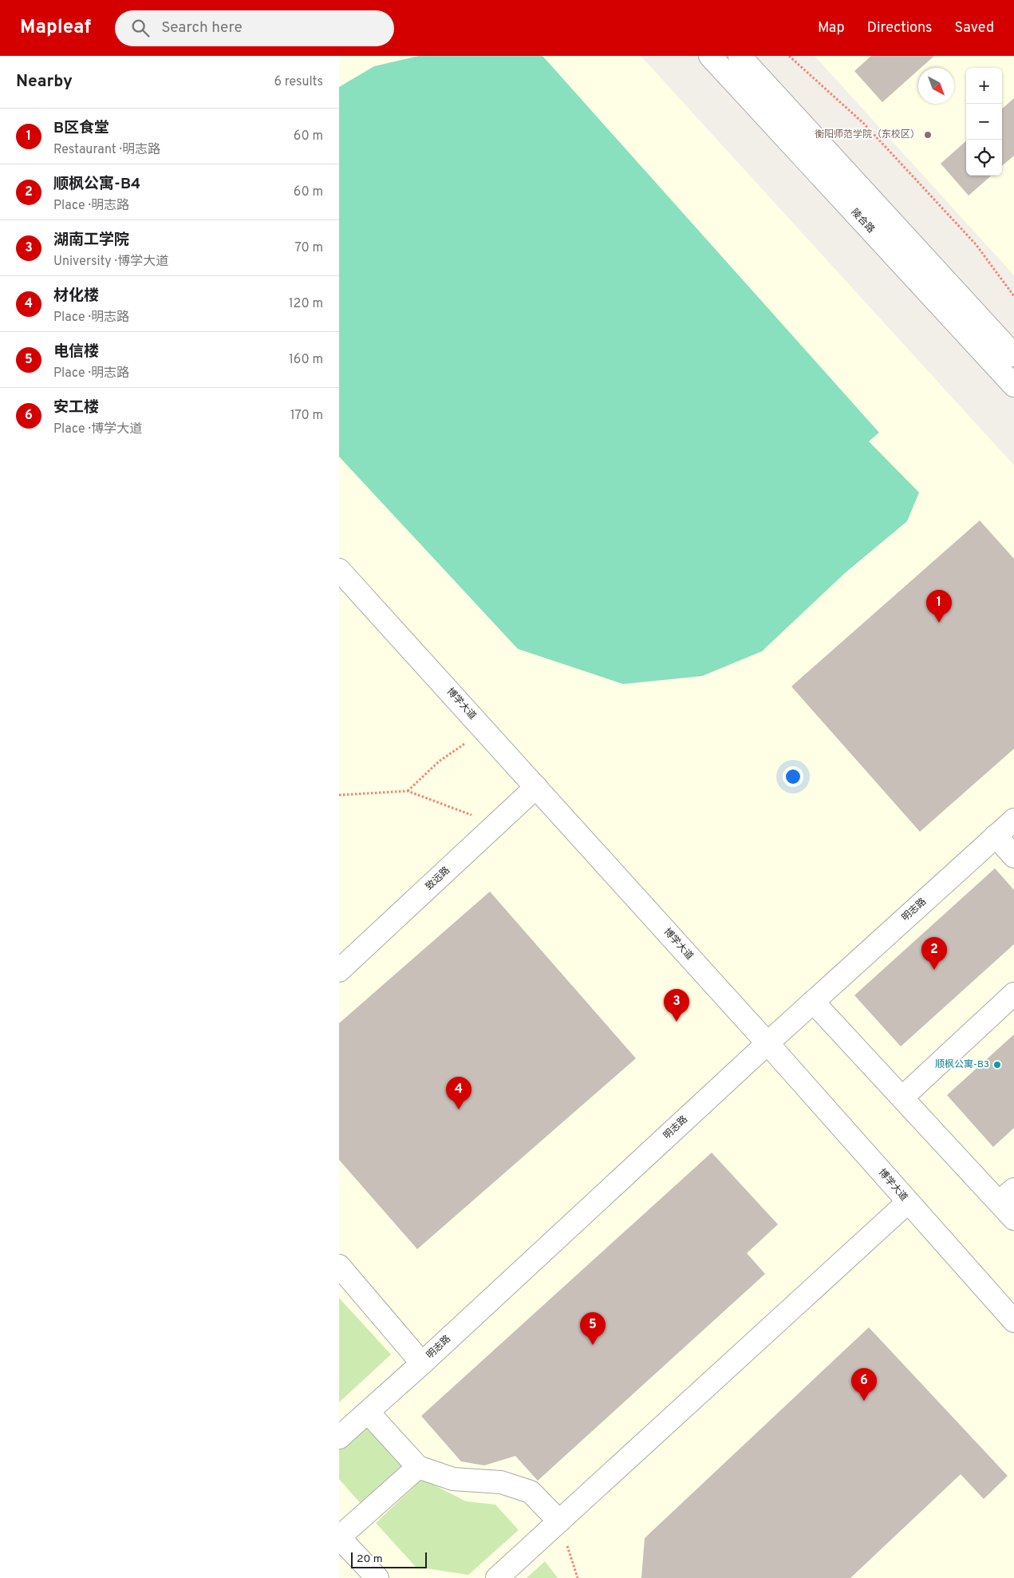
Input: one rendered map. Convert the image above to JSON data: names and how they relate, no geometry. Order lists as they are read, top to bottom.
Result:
{
  "streets": {
    "street": [
      "陵合路",
      "博学大道",
      "致远路",
      "明志路"
    ]
  },
  "crossings": [
    ["博学大道", "致远路"],
    ["博学大道", "明志路"]
  ],
  "places": ["衡阳师范学院（东校区）", "顺枫公寓-B3"],
  "scale_bar": "20 m",
  "north": "bottom right",
  "page": {
    "header": "Mapleaf",
    "search": "Search here",
    "nav": ["Map", "Directions", "Saved"],
    "heading": ["Nearby", "6 results"],
    "map_buttons": ["+", "−"],
    "list": [
      {
        "mark": "1",
        "name": "B区食堂",
        "note": "Restaurant · 明志路",
        "value": "60 m"
      },
      {
        "mark": "2",
        "name": "顺枫公寓-B4",
        "note": "Place · 明志路",
        "value": "60 m"
      },
      {
        "mark": "3",
        "name": "湖南工学院",
        "note": "University · 博学大道",
        "value": "70 m"
      },
      {
        "mark": "4",
        "name": "材化楼",
        "note": "Place · 明志路",
        "value": "120 m"
      },
      {
        "mark": "5",
        "name": "电信楼",
        "note": "Place · 明志路",
        "value": "160 m"
      },
      {
        "mark": "6",
        "name": "安工楼",
        "note": "Place · 博学大道",
        "value": "170 m"
      }
    ],
    "pins": [
      "1",
      "2",
      "3",
      "4",
      "5",
      "6"
    ],
    "scale": "20 m"
  }
}
